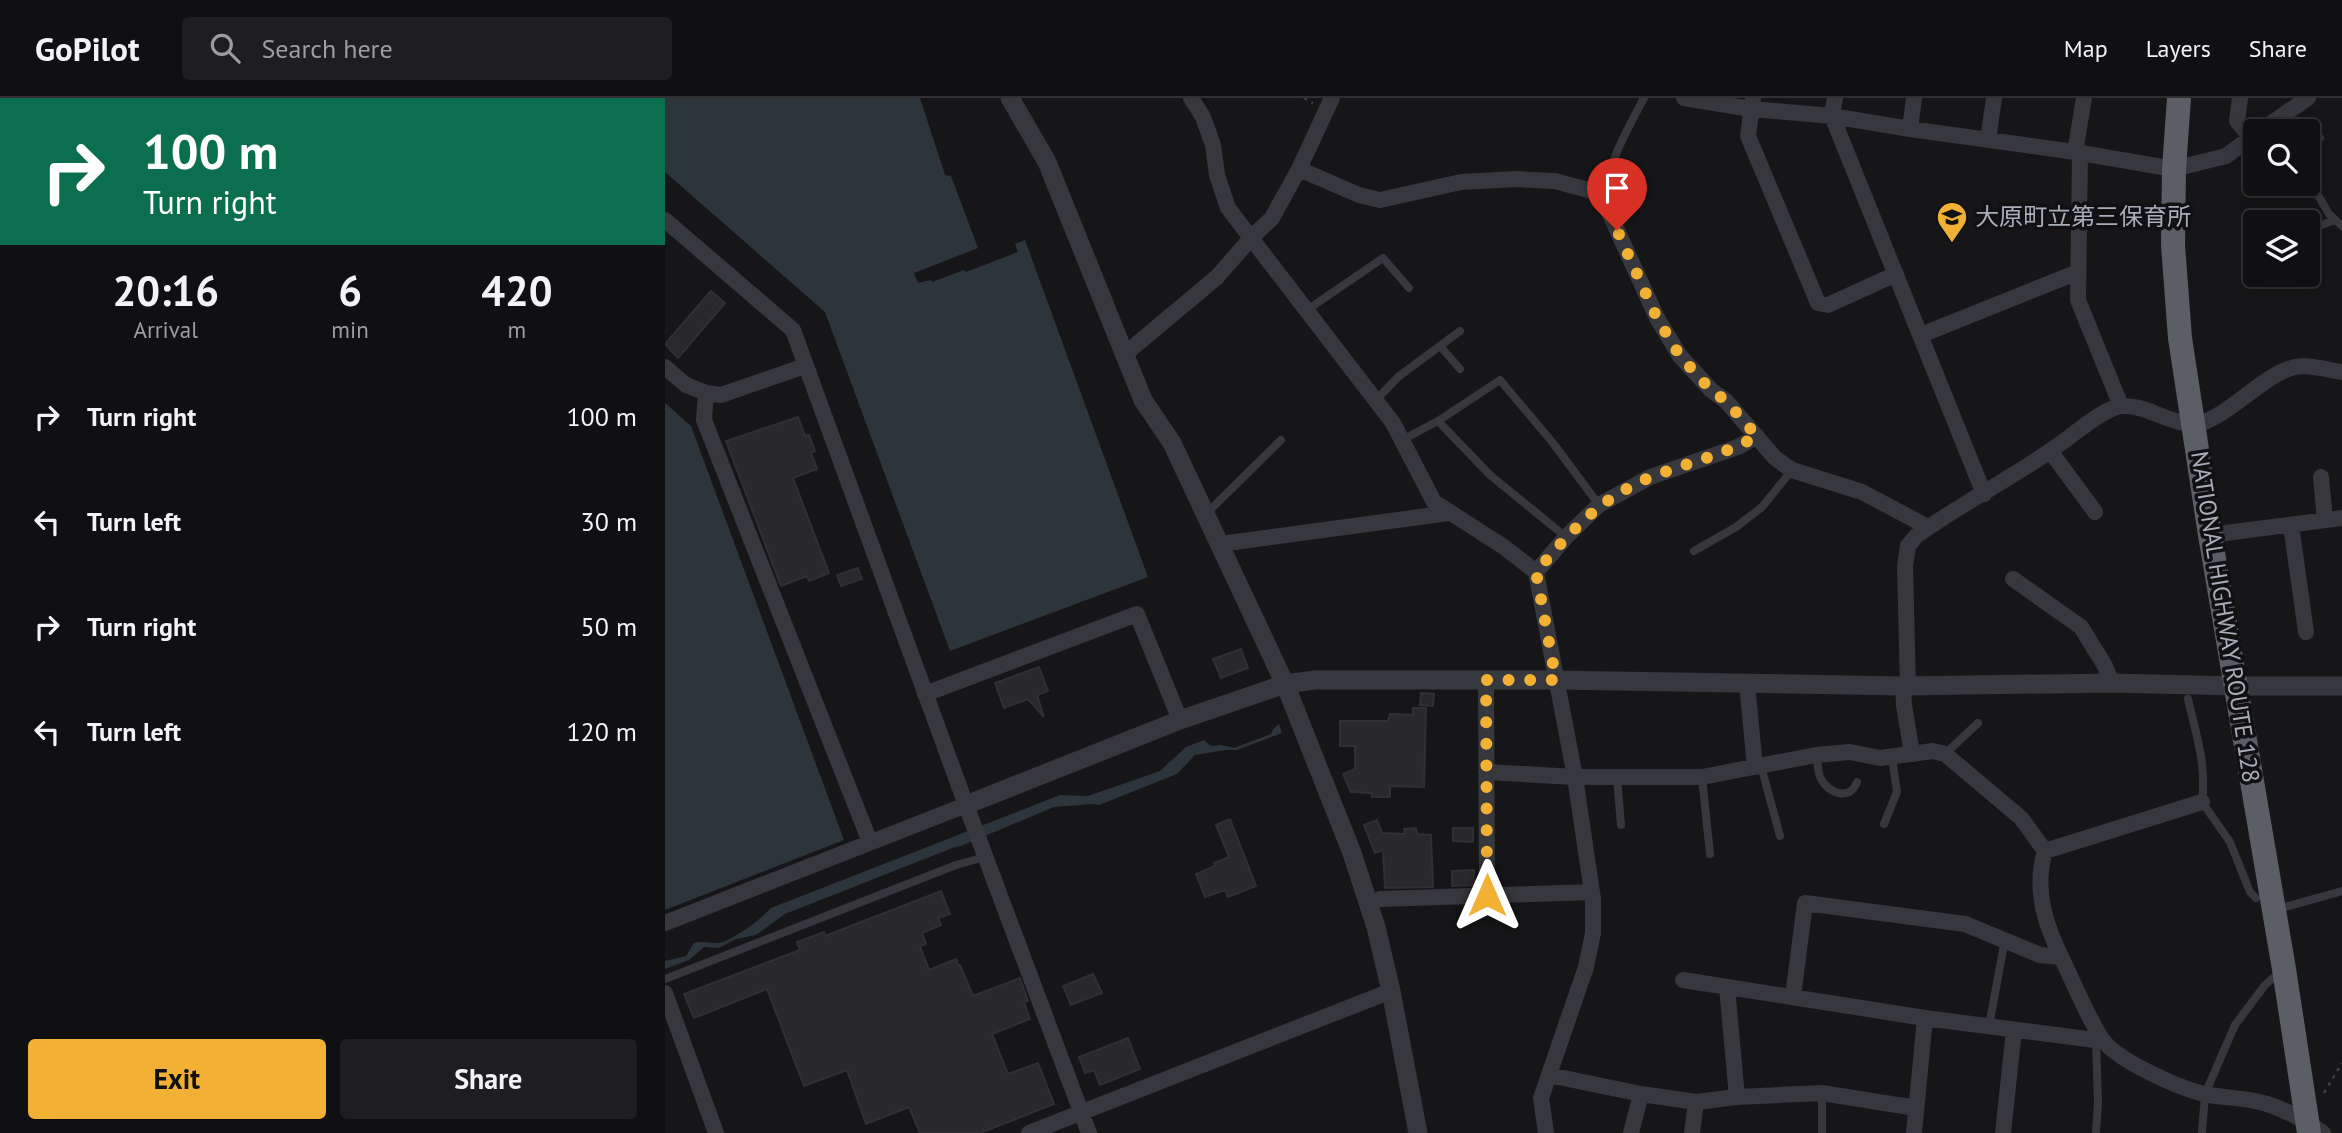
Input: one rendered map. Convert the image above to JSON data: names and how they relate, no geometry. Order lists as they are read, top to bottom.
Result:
{
  "streets": {
    "highway": ["NATIONAL HIGHWAY ROUTE 128"]
  },
  "places": {
    "school or university": ["大原町立第三保育所"]
  },
  "page": {
    "header": "GoPilot",
    "search": "Search here",
    "nav": ["Map", "Layers", "Share"],
    "turn": ["100 m", "Turn right"],
    "eta": [
      "20:16",
      "Arrival",
      "6",
      "min",
      "420",
      "m"
    ],
    "list": [
      {
        "name": "Turn right",
        "value": "100 m"
      },
      {
        "name": "Turn left",
        "value": "30 m"
      },
      {
        "name": "Turn right",
        "value": "50 m"
      },
      {
        "name": "Turn left",
        "value": "120 m"
      }
    ],
    "buttons": ["Exit", "Share"]
  }
}
